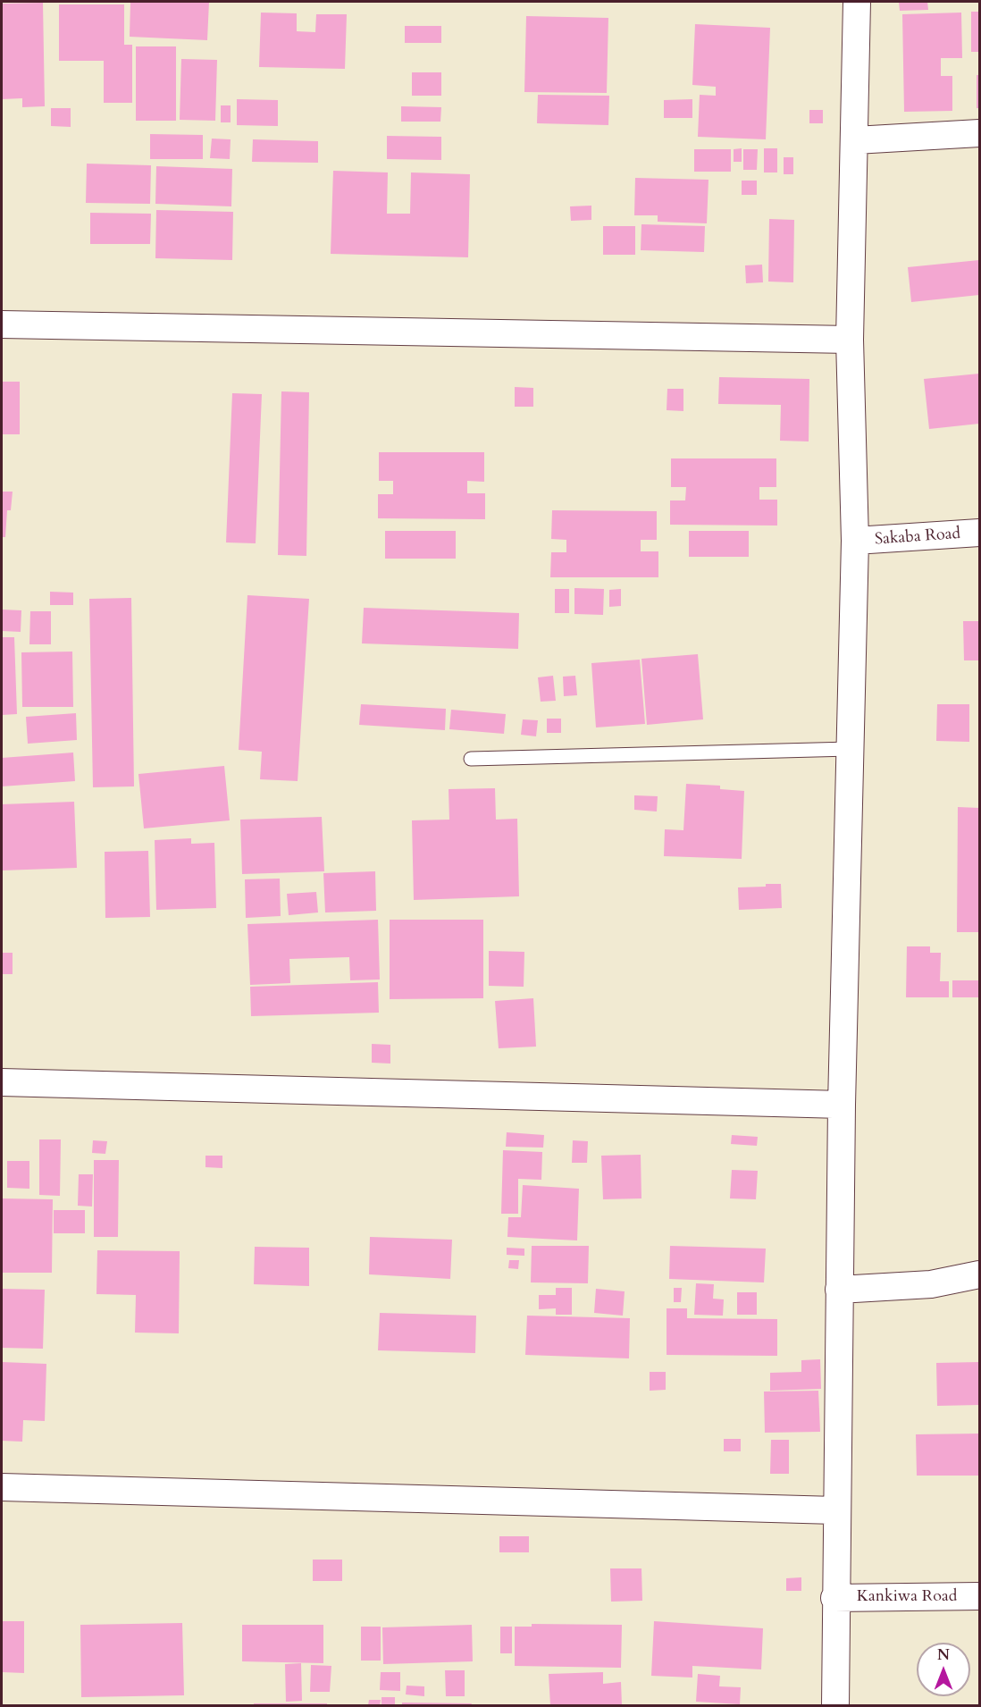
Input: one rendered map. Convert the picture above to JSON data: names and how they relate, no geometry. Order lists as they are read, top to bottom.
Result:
{
  "streets": {
    "street": ["Sakaba Road", "Kankiwa Road"]
  },
  "north": "top"
}
